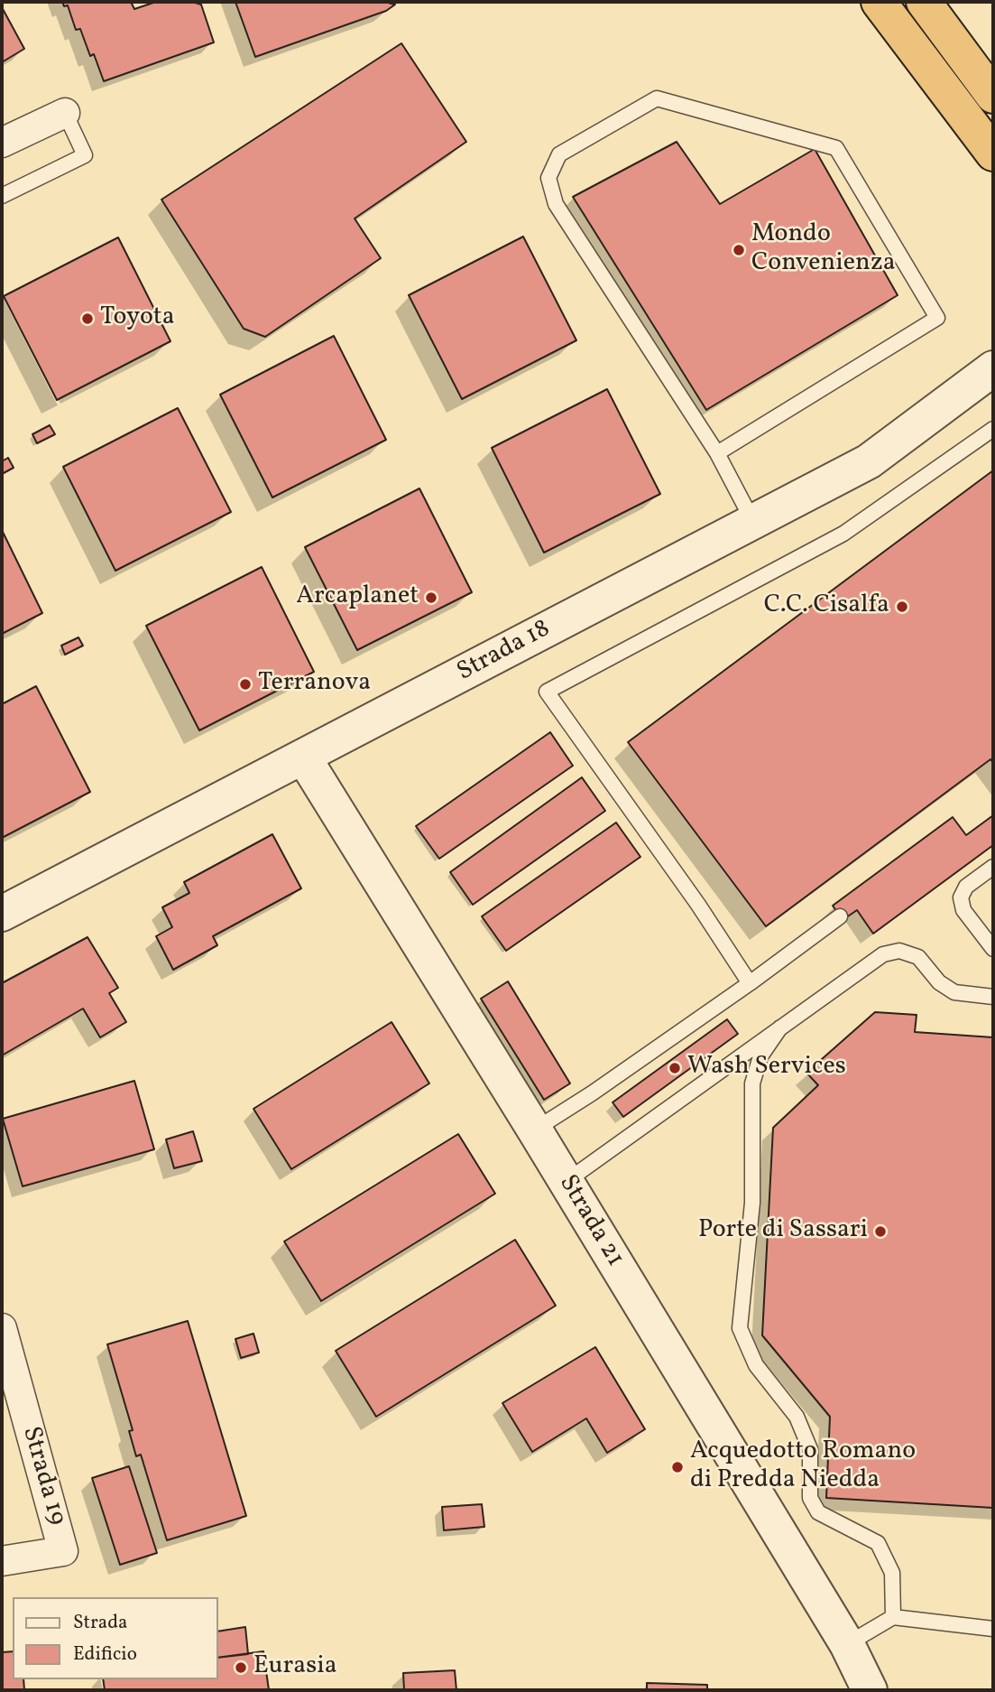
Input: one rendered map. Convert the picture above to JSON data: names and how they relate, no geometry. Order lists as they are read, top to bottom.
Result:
{
  "streets": {
    "street": ["Strada 18", "Strada 21", "Strada 19"]
  },
  "crossings": [
    ["Strada 18", "Strada 21"]
  ],
  "places": [
    "Mondo Convenienza",
    "Toyota",
    "Arcaplanet",
    "C.C. Cisalfa",
    "Terranova",
    "Wash Services",
    "Porte di Sassari",
    "Acquedotto Romano di Predda Niedda",
    "Eurasia"
  ],
  "legend": ["Strada", "Edificio"]
}
